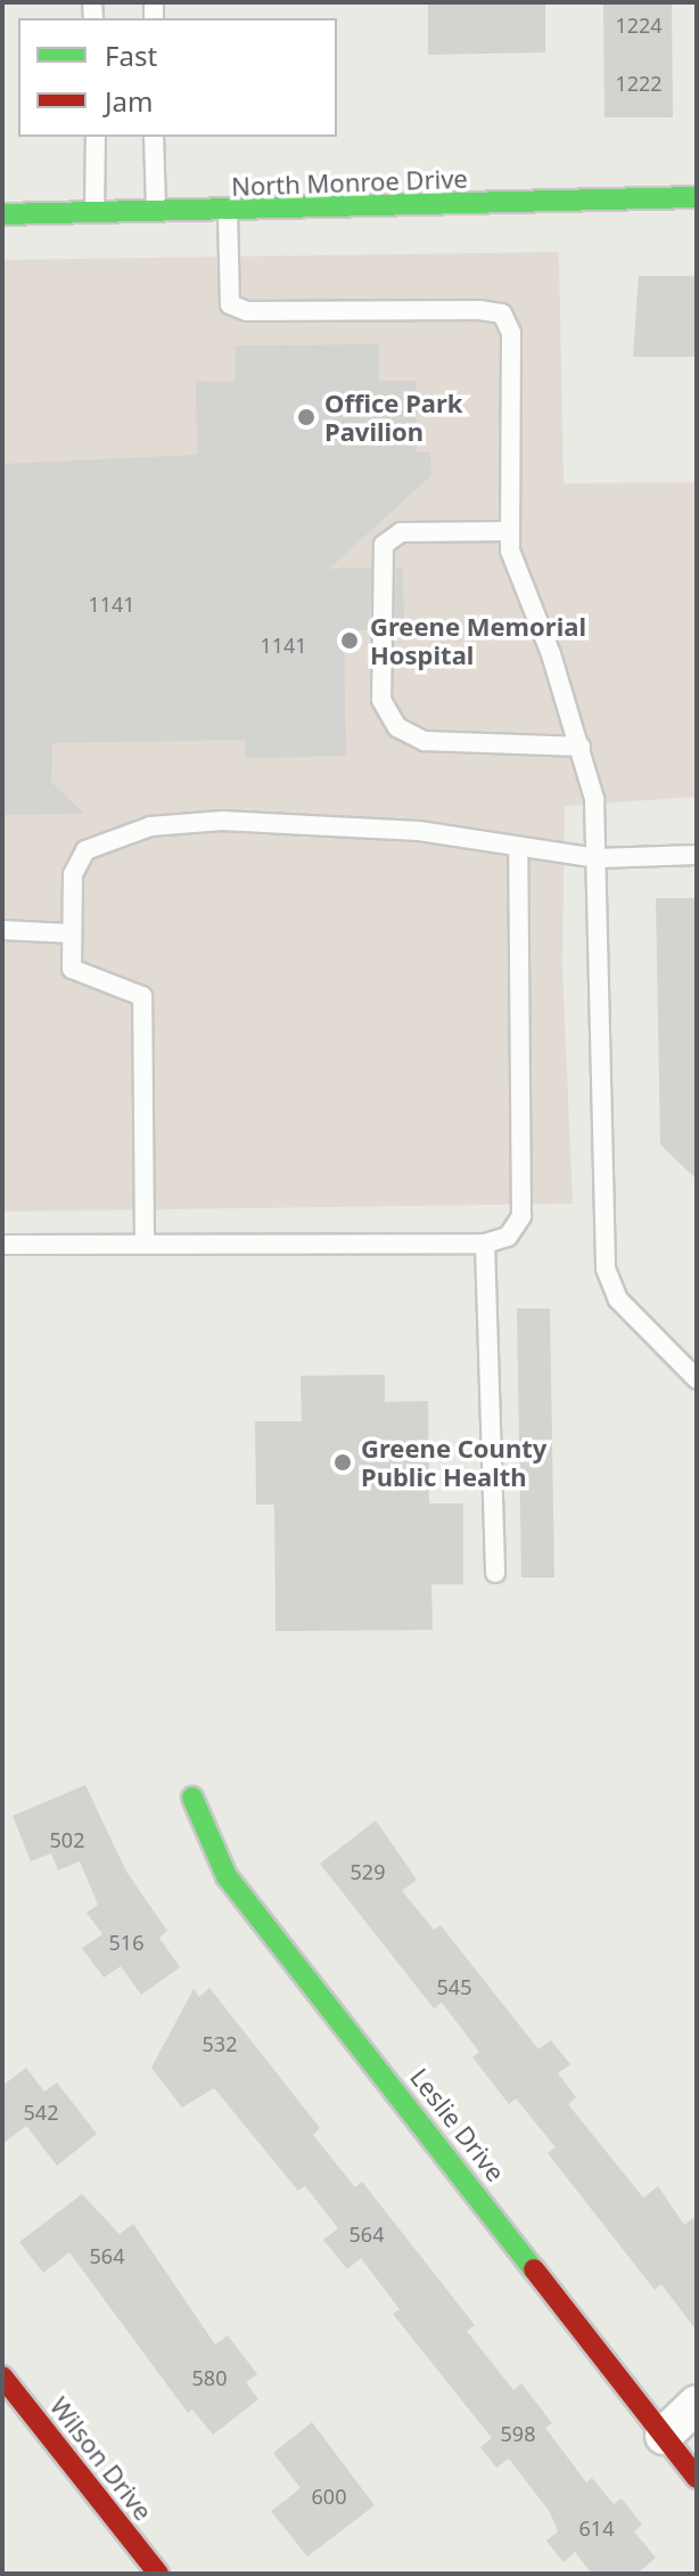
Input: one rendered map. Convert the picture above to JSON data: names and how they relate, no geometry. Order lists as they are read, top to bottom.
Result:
{
  "streets": {
    "street": ["North Monroe Drive", "Leslie Drive", "Wilson Drive"]
  },
  "places": ["Office Park Pavilion", "Greene Memorial Hospital", "Greene County Public Health"],
  "house_numbers": [
    "1224",
    "1222",
    "1141",
    "1141",
    "502",
    "529",
    "516",
    "545",
    "532",
    "542",
    "564",
    "564",
    "580",
    "598",
    "600",
    "614"
  ],
  "legend": ["Fast", "Jam"]
}
